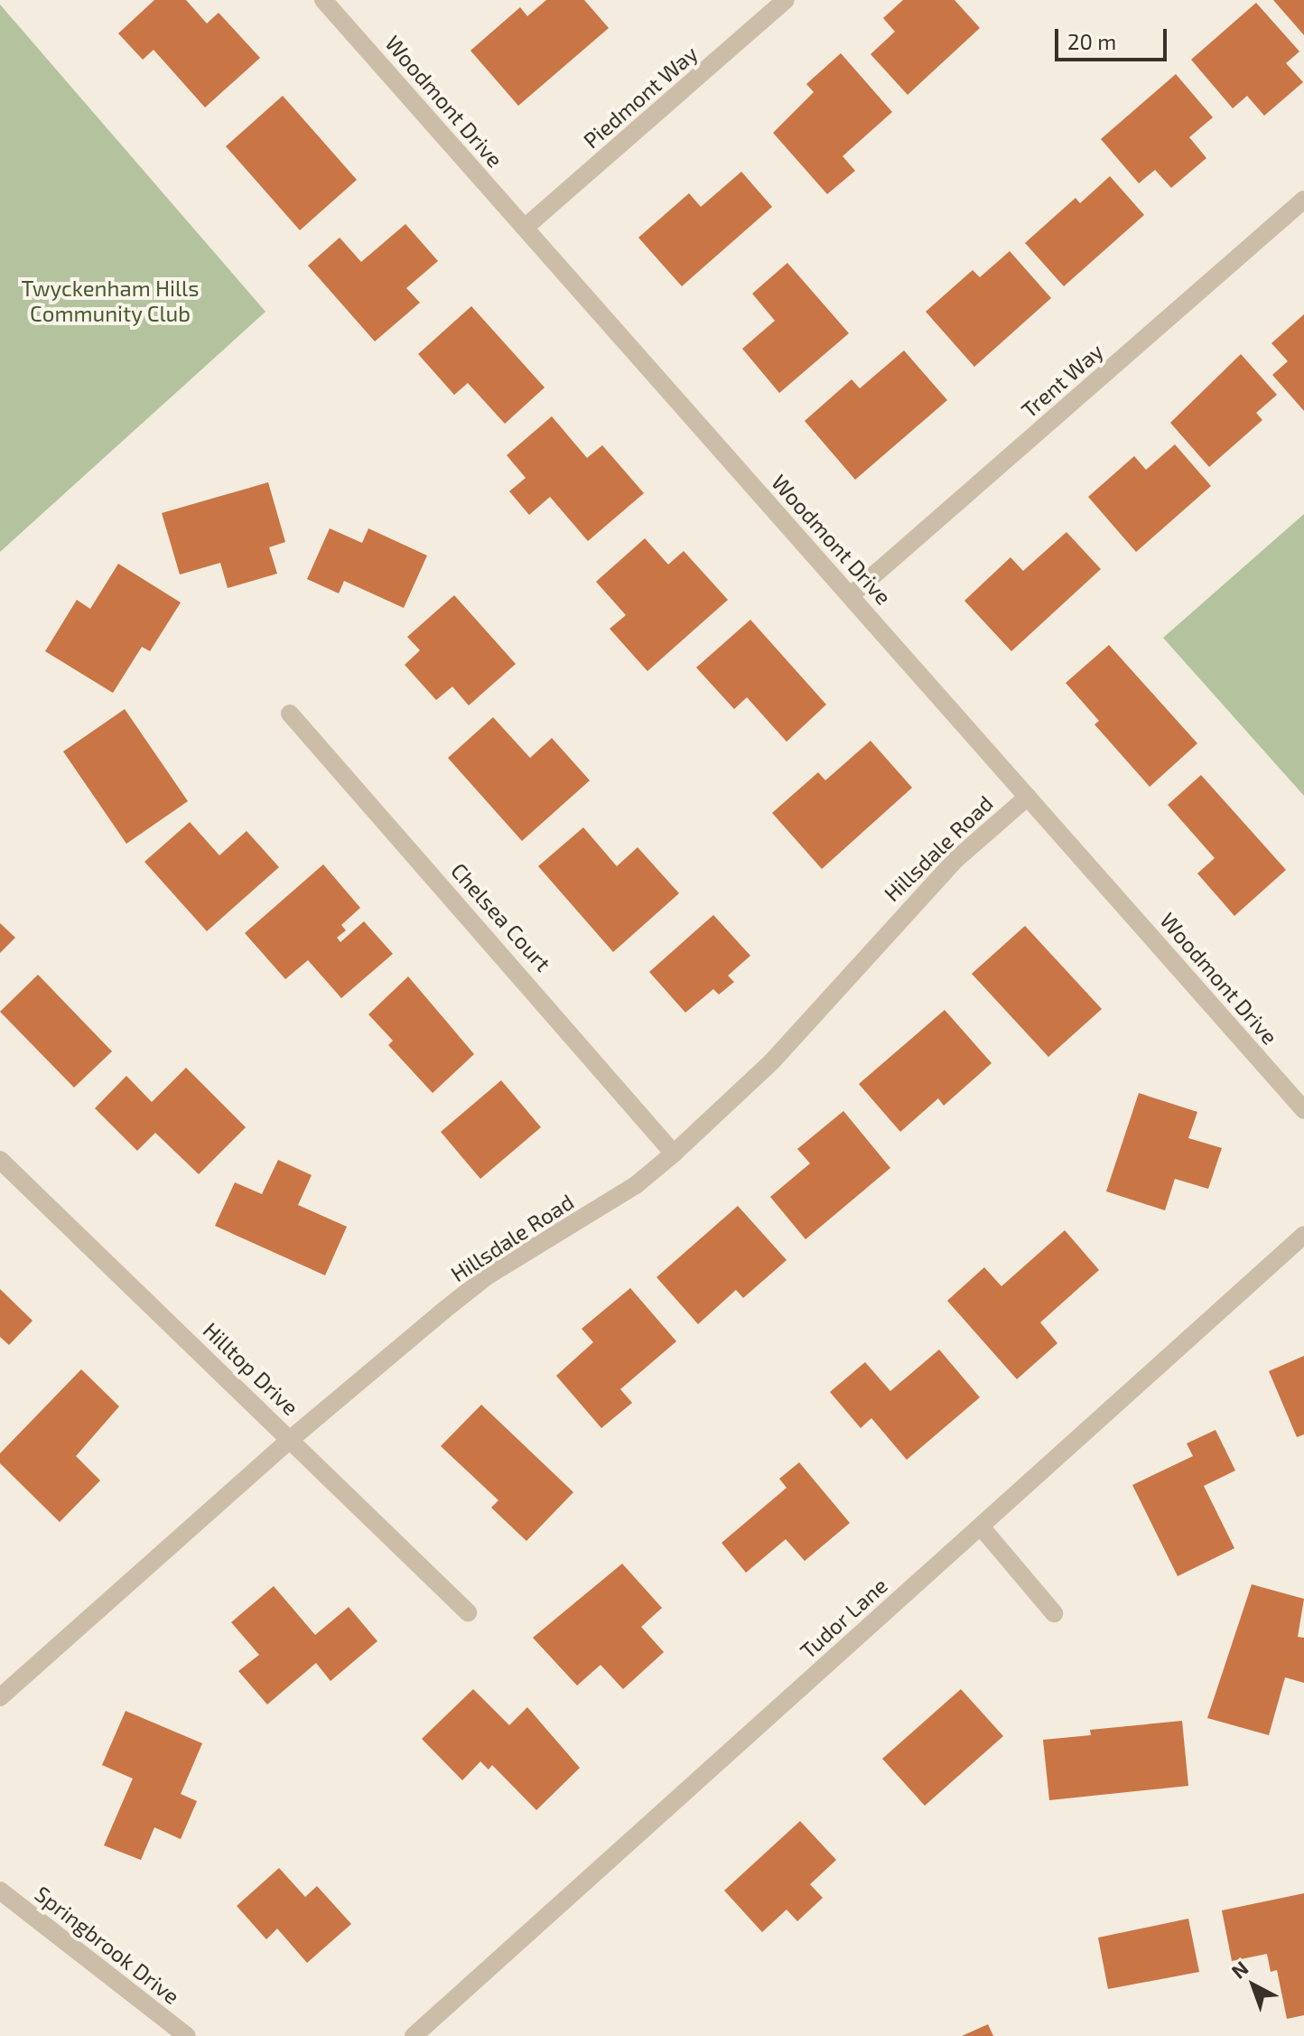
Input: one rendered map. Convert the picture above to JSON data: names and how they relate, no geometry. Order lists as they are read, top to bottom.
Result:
{
  "streets": {
    "street": [
      "Piedmont Way",
      "Woodmont Drive",
      "Trent Way",
      "Hillsdale Road",
      "Chelsea Court",
      "Hilltop Drive",
      "Tudor Lane",
      "Springbrook Drive"
    ]
  },
  "crossings": [
    ["Piedmont Way", "Woodmont Drive"],
    ["Woodmont Drive", "Trent Way"],
    ["Woodmont Drive", "Hillsdale Road"],
    ["Hillsdale Road", "Chelsea Court"],
    ["Hillsdale Road", "Hilltop Drive"]
  ],
  "parks": ["Twyckenham Hills Community Club"],
  "scale_bar": "20 m",
  "north": "top left"
}
